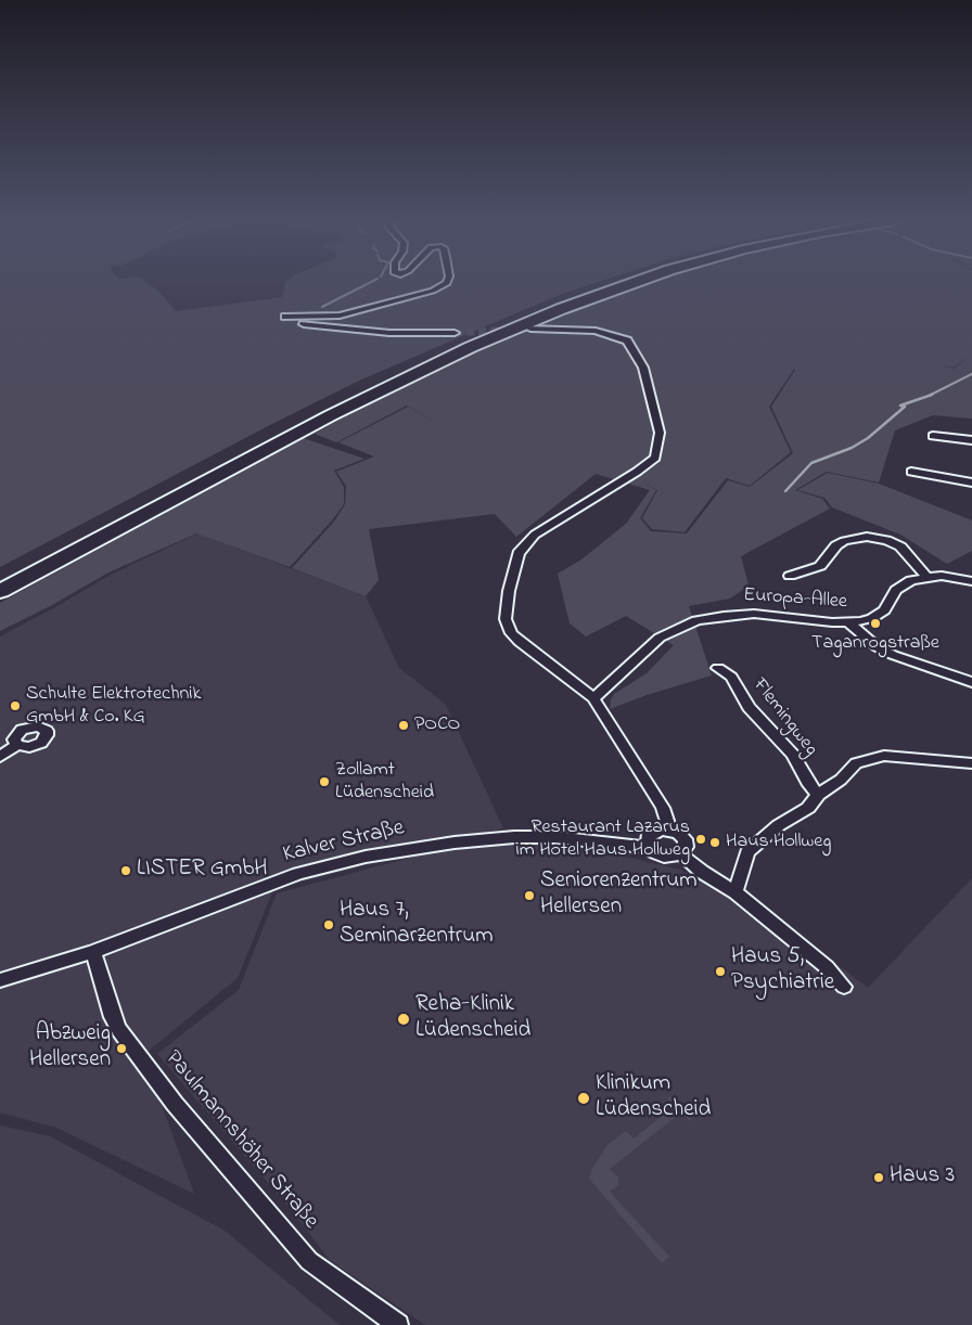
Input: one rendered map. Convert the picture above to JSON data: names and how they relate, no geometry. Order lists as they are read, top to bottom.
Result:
{
  "streets": {
    "street": [
      "Europa-Allee",
      "Flemingweg",
      "Kalver Straße",
      "Paulmannshöher Straße"
    ]
  },
  "crossings": [
    ["Kalver Straße", "Paulmannshöher Straße"]
  ],
  "places": [
    "Taganrogstraße",
    "Schulte Elektrotechnik GmbH & Co. KG",
    "POCO",
    "Zollamt Lüdenscheid",
    "Restaurant Lazarus im Hotel Haus Hollweg",
    "Haus Hollweg",
    "LISTER GmbH",
    "Seniorenzentrum Hellersen",
    "Haus 7, Seminarzentrum",
    "Haus 5, Psychiatrie",
    "Reha-Klinik Lüdenscheid",
    "Abzweig Hellersen",
    "Klinikum Lüdenscheid",
    "Haus 3"
  ]
}
